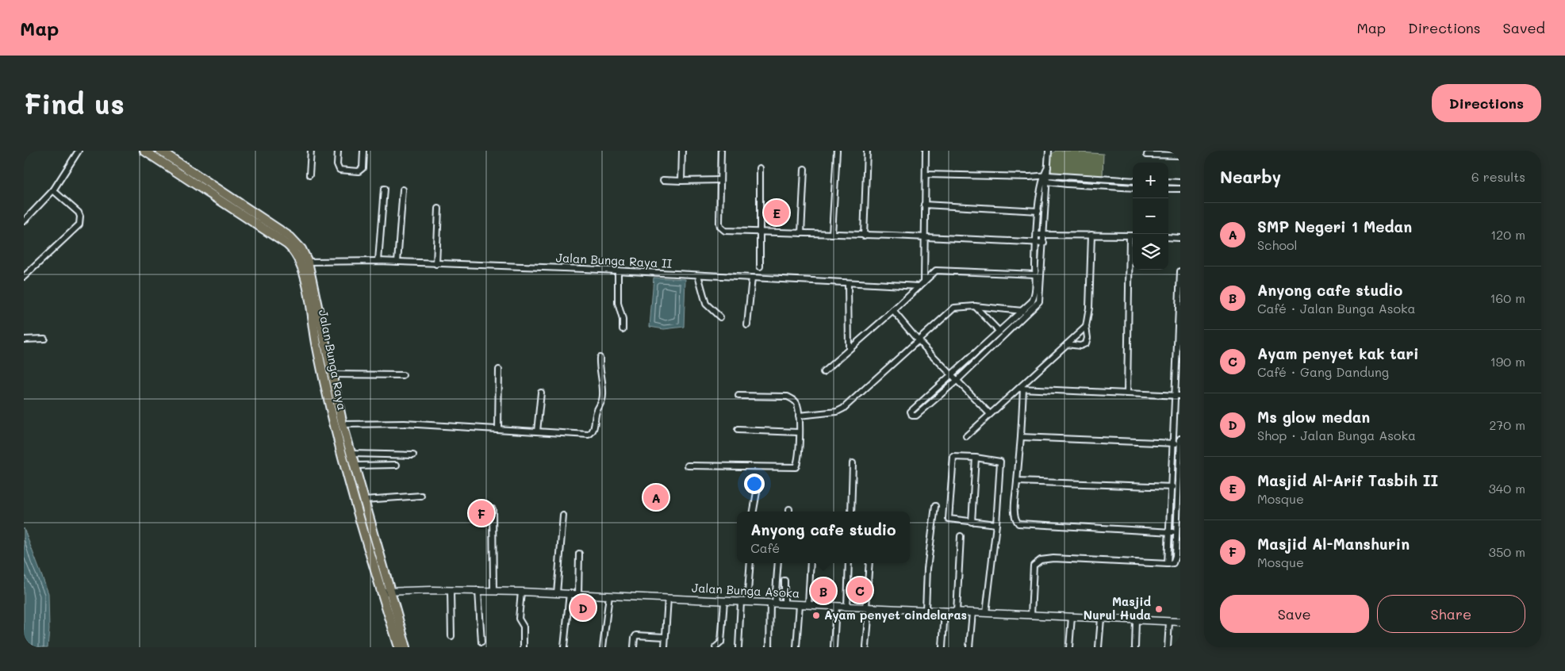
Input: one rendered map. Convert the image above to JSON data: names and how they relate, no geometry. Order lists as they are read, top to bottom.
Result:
{
  "streets": {
    "main road": ["Jalan Bunga Raya"],
    "street": ["Jalan Bunga Raya II", "Jalan Bunga Asoka"]
  },
  "crossings": [
    ["Jalan Bunga Raya II", "Jalan Bunga Raya"],
    ["Jalan Bunga Raya", "Jalan Bunga Asoka"]
  ],
  "places": ["Masjid Nurul Huda", "Ayam penyet cindelaras"],
  "page": {
    "header": "Map",
    "nav": ["Map", "Directions", "Saved"],
    "buttons": [
      "Directions",
      ["Save", "Share"]
    ],
    "title": "Find us",
    "heading": ["Nearby", "6 results"],
    "map_buttons": ["+", "−"],
    "pins": [
      "E",
      "A",
      "F",
      "C",
      "B",
      "D"
    ],
    "list": [
      {
        "mark": "A",
        "name": "SMP Negeri 1 Medan",
        "note": "School",
        "value": "120 m"
      },
      {
        "mark": "B",
        "name": "Anyong cafe studio",
        "note": "Café · Jalan Bunga Asoka",
        "value": "160 m"
      },
      {
        "mark": "C",
        "name": "Ayam penyet kak tari",
        "note": "Café · Gang Dandung",
        "value": "190 m"
      },
      {
        "mark": "D",
        "name": "Ms glow medan",
        "note": "Shop · Jalan Bunga Asoka",
        "value": "270 m"
      },
      {
        "mark": "E",
        "name": "Masjid Al-Arif Tasbih II",
        "note": "Mosque",
        "value": "340 m"
      },
      {
        "mark": "F",
        "name": "Masjid Al-Manshurin",
        "note": "Mosque",
        "value": "350 m"
      }
    ],
    "popup": ["Anyong cafe studio", "Café"]
  }
}
